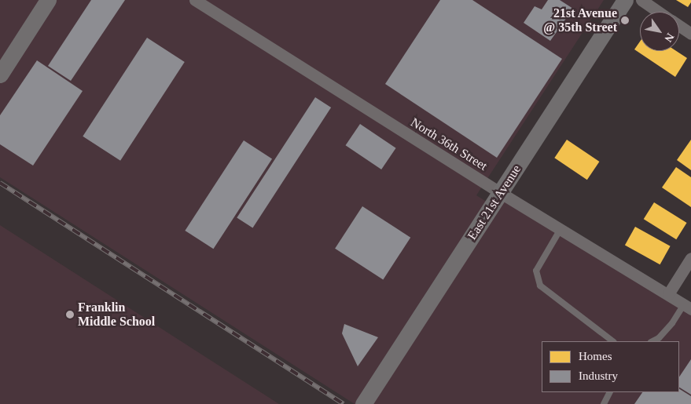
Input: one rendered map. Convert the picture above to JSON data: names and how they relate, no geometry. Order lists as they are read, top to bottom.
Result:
{
  "streets": {
    "street": ["North 36th Street", "East 21st Avenue"]
  },
  "crossings": [
    ["North 36th Street", "East 21st Avenue"]
  ],
  "places": ["21st Avenue @ 35th Street", "Franklin Middle School"],
  "legend": ["Homes", "Industry"],
  "north": "bottom right"
}
